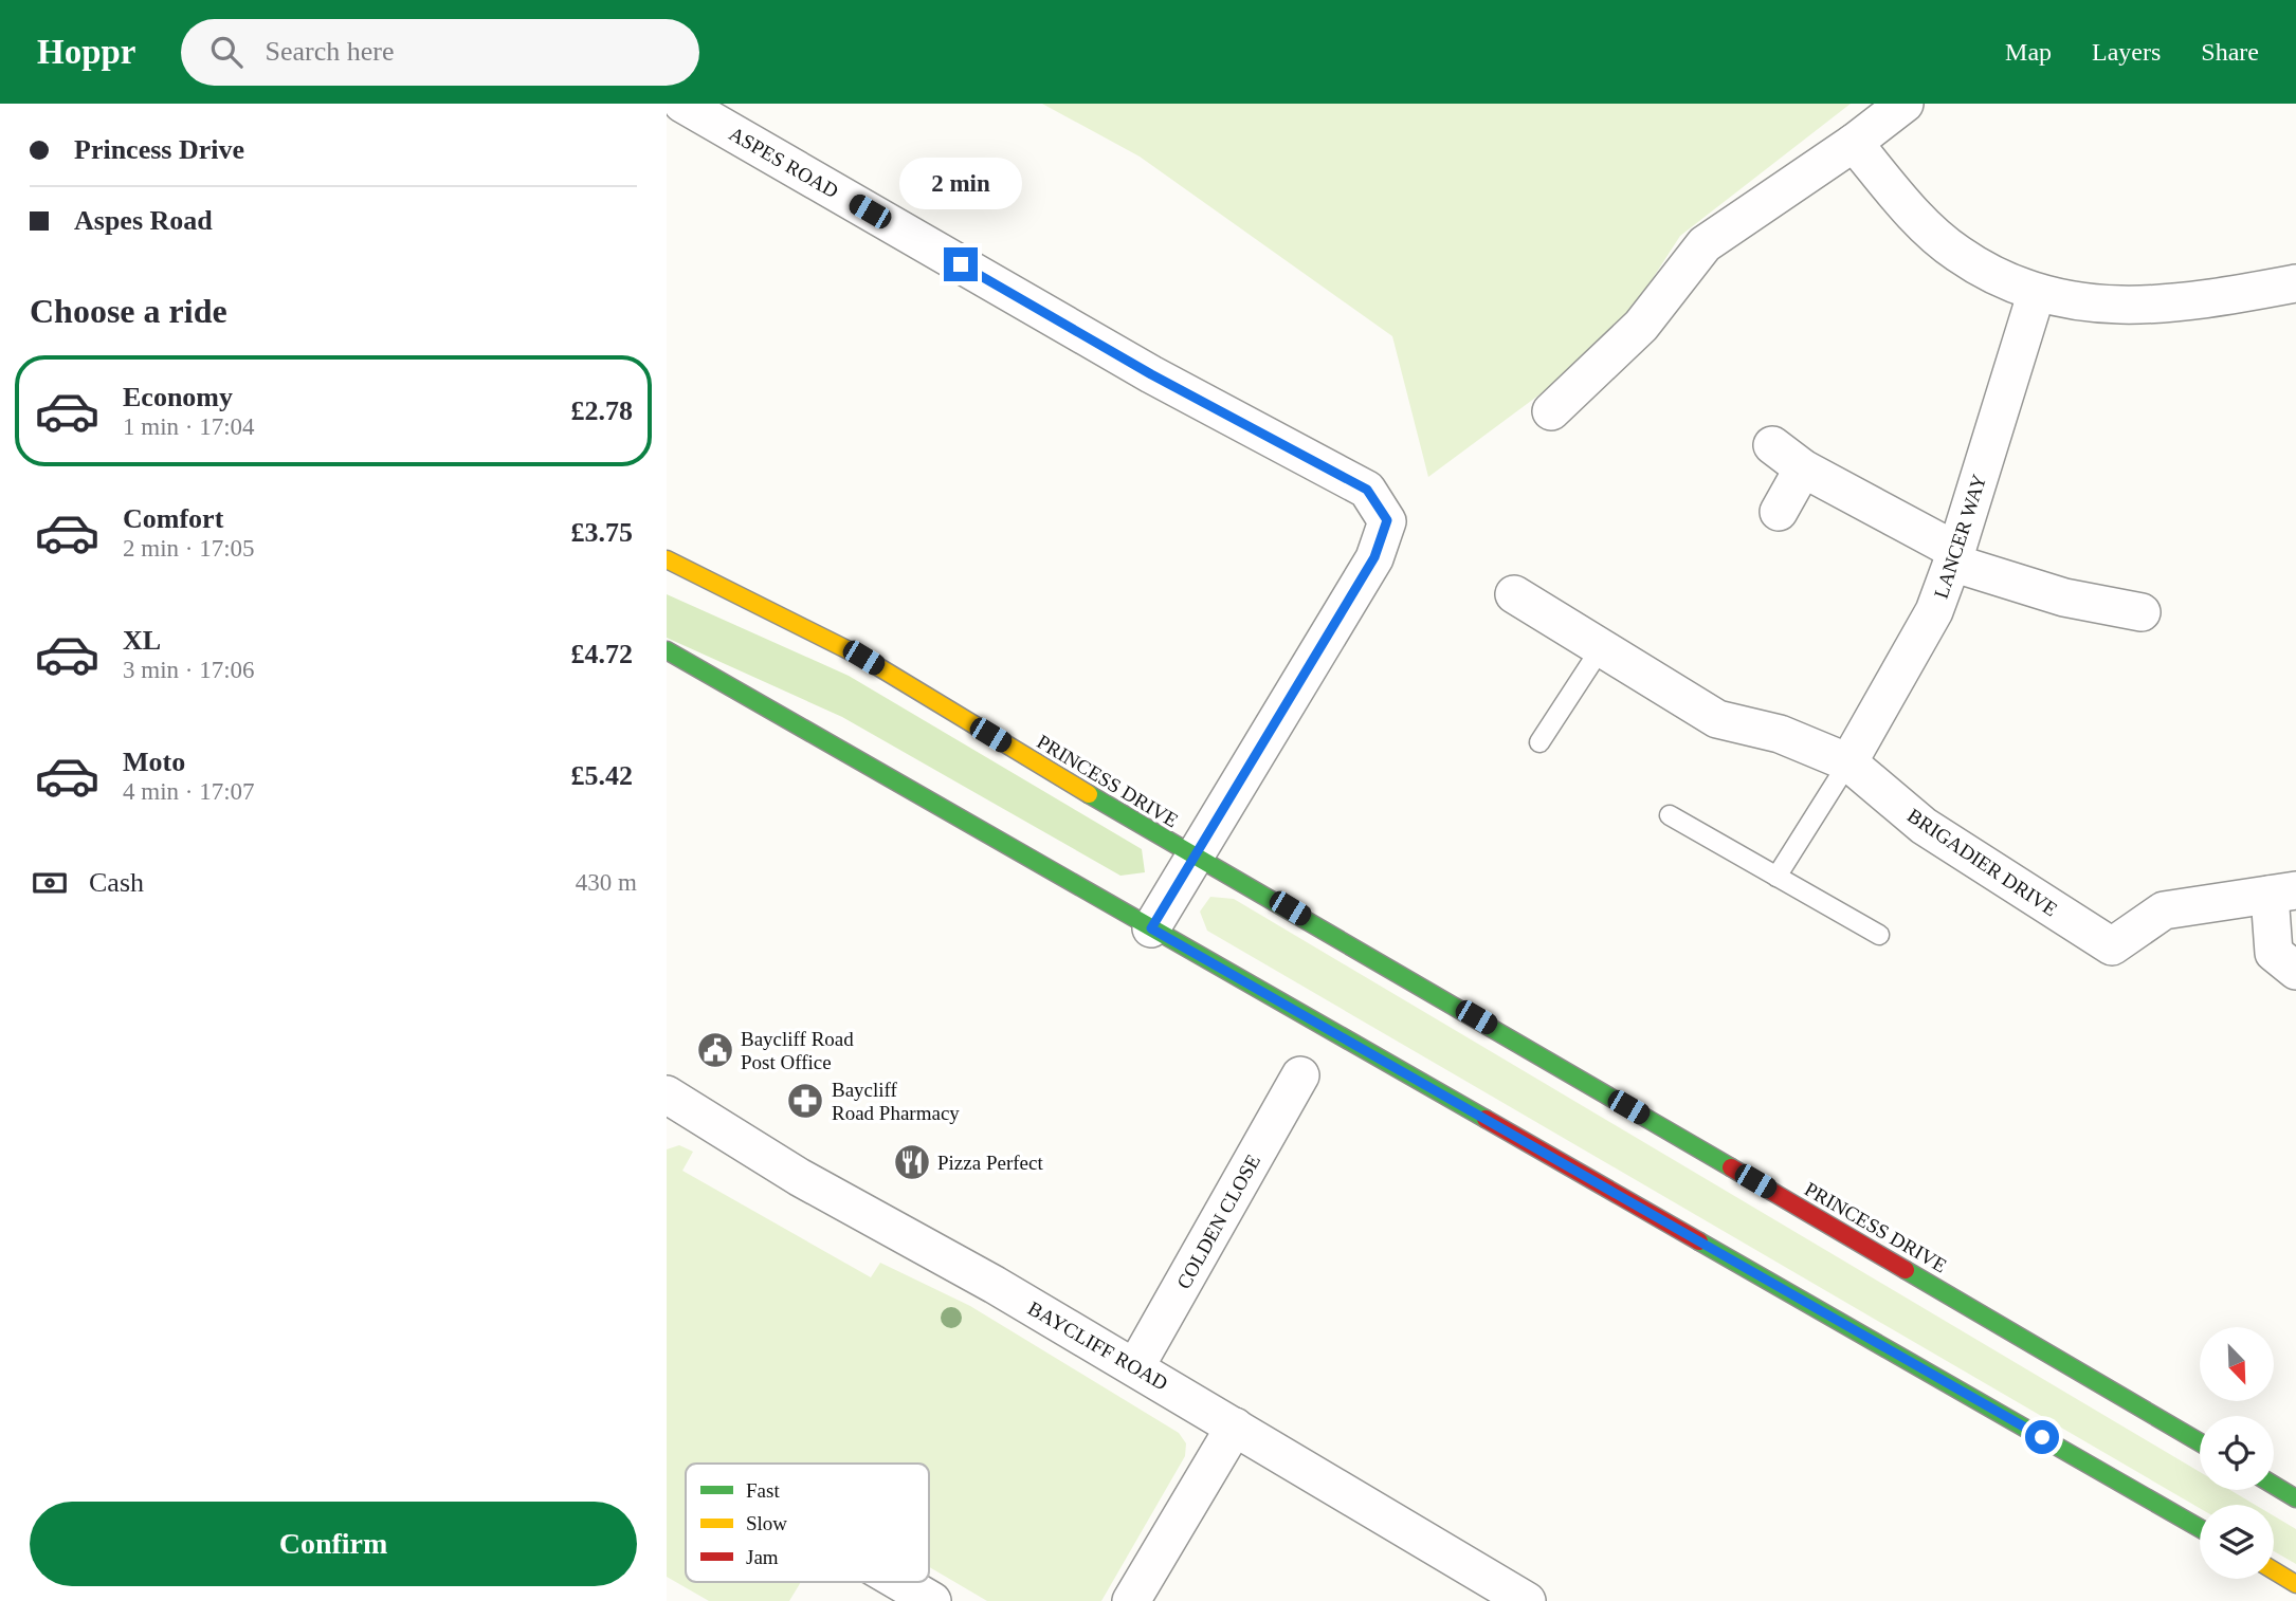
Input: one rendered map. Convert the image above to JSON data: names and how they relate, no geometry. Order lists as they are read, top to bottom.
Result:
{
  "streets": {
    "street": [
      "ASPES ROAD",
      "LANCER WAY",
      "PRINCESS DRIVE",
      "BRIGADIER DRIVE",
      "COLDEN CLOSE",
      "BAYCLIFF ROAD"
    ]
  },
  "crossings": [
    ["ASPES ROAD", "PRINCESS DRIVE"],
    ["LANCER WAY", "BRIGADIER DRIVE"],
    ["COLDEN CLOSE", "BAYCLIFF ROAD"]
  ],
  "places": {
    "public building": ["Baycliff Road Post Office"],
    "pharmacy": ["Baycliff Road Pharmacy"],
    "restaurant": ["Pizza Perfect"]
  },
  "legend": ["Fast", "Slow", "Jam"],
  "north": "bottom right",
  "page": {
    "header": "Hoppr",
    "search": "Search here",
    "nav": ["Map", "Layers", "Share"],
    "banner": ["Princess Drive", "Aspes Road"],
    "bubble": "2 min",
    "heading": "Choose a ride",
    "list": [
      {
        "name": "Economy",
        "note": "1 min · 17:04",
        "value": "£2.78"
      },
      {
        "name": "Comfort",
        "note": "2 min · 17:05",
        "value": "£3.75"
      },
      {
        "name": "XL",
        "note": "3 min · 17:06",
        "value": "£4.72"
      },
      {
        "name": "Moto",
        "note": "4 min · 17:07",
        "value": "£5.42"
      }
    ],
    "pay": ["Cash", "430 m"],
    "buttons": "Confirm"
  }
}
